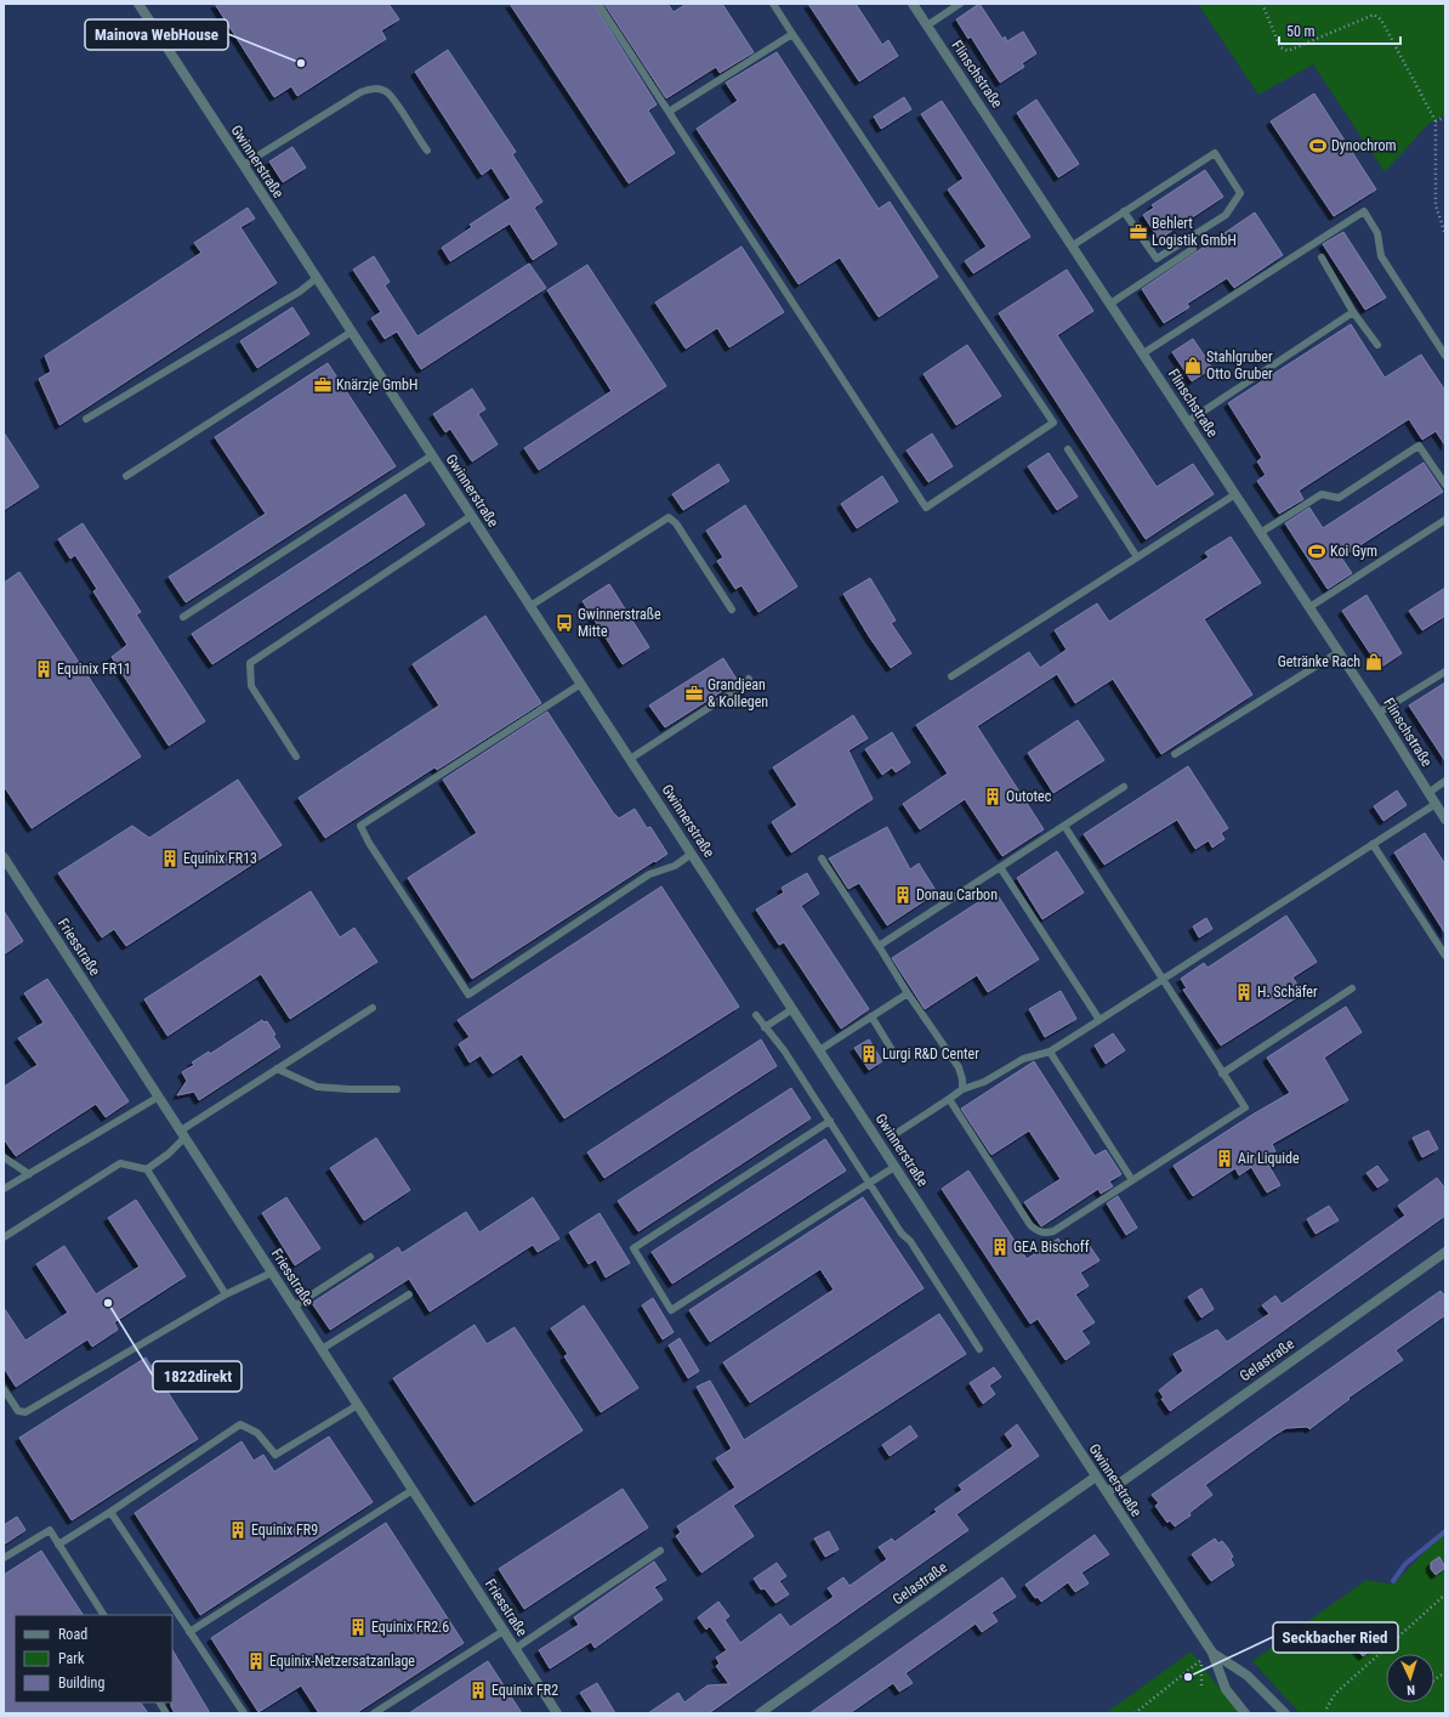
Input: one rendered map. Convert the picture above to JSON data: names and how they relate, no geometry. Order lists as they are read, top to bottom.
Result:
{
  "streets": {
    "street": [
      "Flinschstraße",
      "Gwinnerstraße",
      "Friesstraße",
      "Gelastraße"
    ]
  },
  "crossings": [
    ["Gwinnerstraße", "Gelastraße"]
  ],
  "places": {
    "other": ["Mainova WebHouse", "1822direkt", "Seckbacher Ried"],
    "sports": ["Dynochrom", "Koi Gym"],
    "office": ["Behlert Logistik GmbH", "Knärzje GmbH", "Grandjean & Kollegen"],
    "shop": ["Stahlgruber Otto Gruber", "Getränke Rach"],
    "bus stop": ["Gwinnerstraße Mitte"],
    "building": [
      "Equinix FR11",
      "Outotec",
      "Equinix FR13",
      "Donau Carbon",
      "H. Schäfer",
      "Lurgi R&D Center",
      "Air Liquide",
      "GEA Bischoff",
      "Equinix FR9",
      "Equinix FR2.6",
      "Equinix-Netzersatzanlage",
      "Equinix FR2"
    ]
  },
  "legend": ["Road", "Park", "Building"],
  "scale_bar": "50 m",
  "north": "bottom"
}
